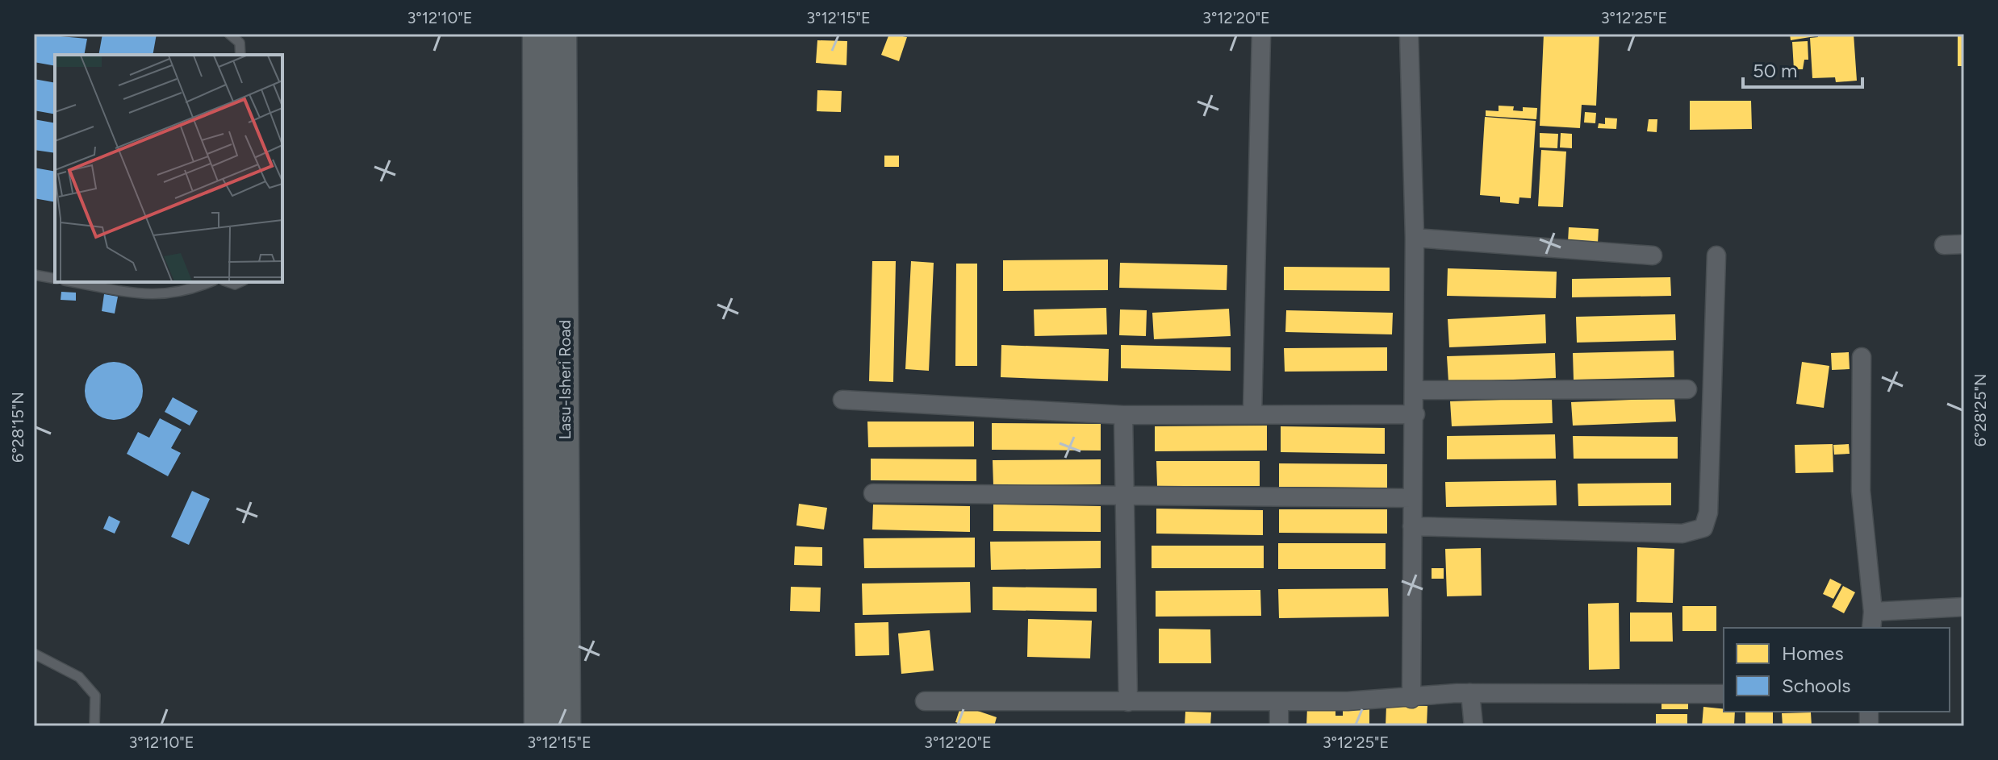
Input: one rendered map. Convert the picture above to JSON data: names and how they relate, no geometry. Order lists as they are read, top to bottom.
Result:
{
  "streets": {
    "main road": ["Lasu-Isheri Road"]
  },
  "legend": ["Homes", "Schools"],
  "scale_bar": "50 m",
  "coordinates": [
    "3°12'10\"E",
    "3°12'15\"E",
    "3°12'20\"E",
    "3°12'25\"E",
    "6°28'25\"N",
    "6°28'15\"N"
  ]
}
